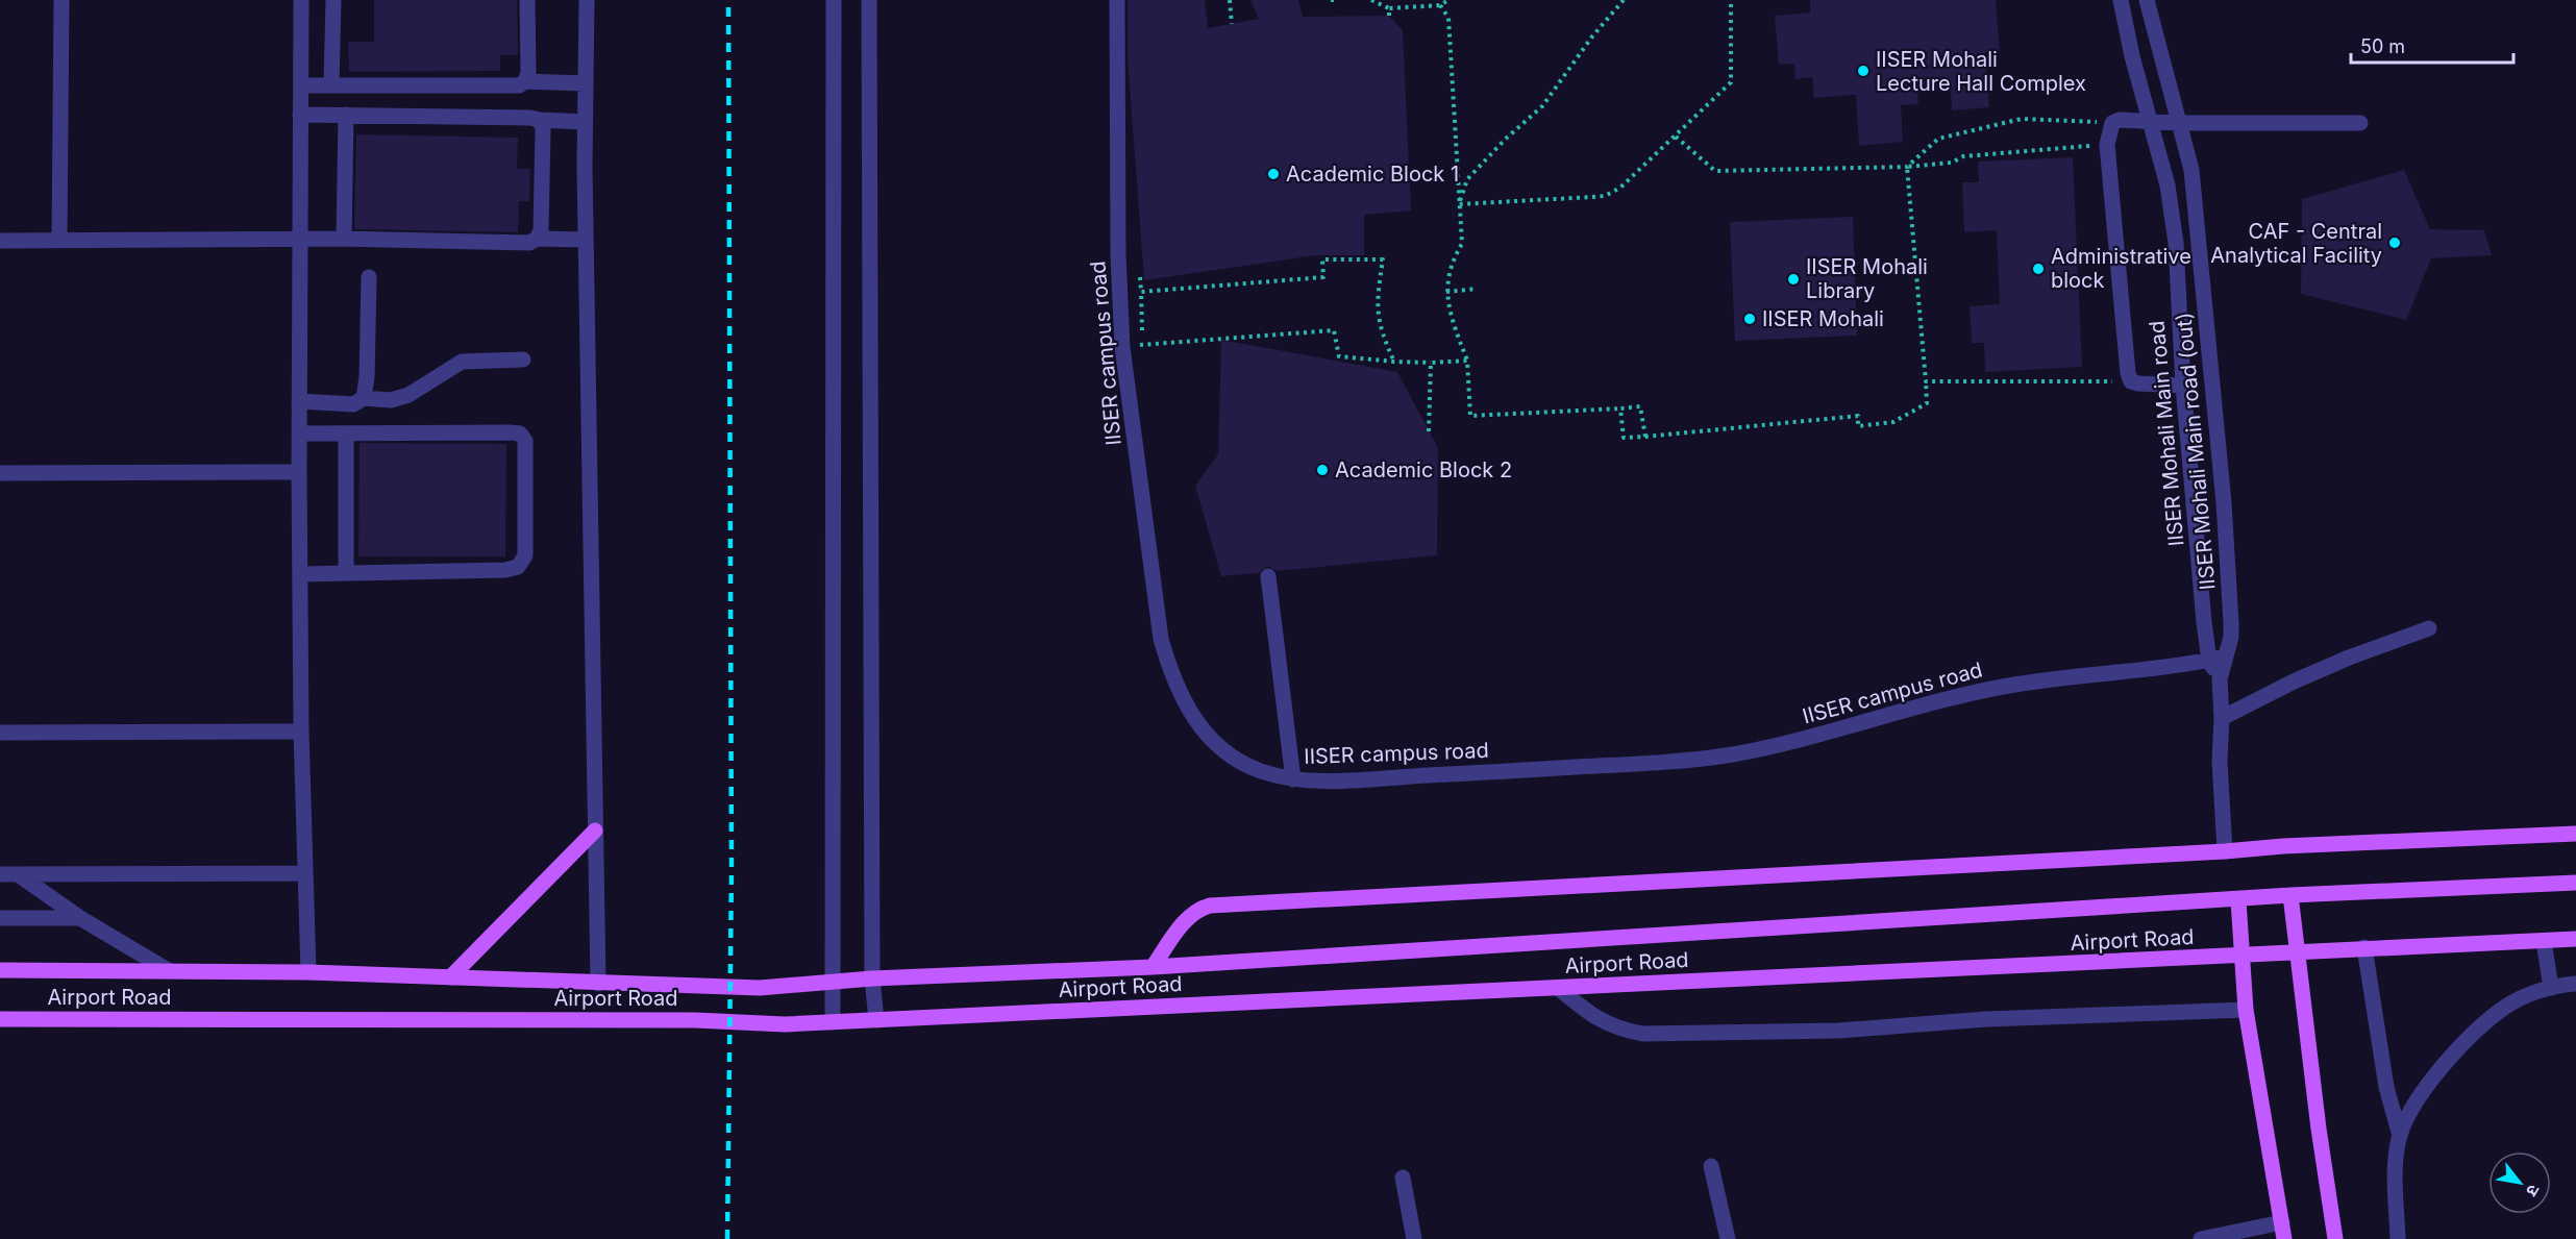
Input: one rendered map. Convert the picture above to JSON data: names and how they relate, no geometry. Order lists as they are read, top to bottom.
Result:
{
  "streets": {
    "main road": ["Airport Road"],
    "street": ["IISER campus road", "IISER Mohali Main road", "IISER Mohali Main road (out)"]
  },
  "crossings": [
    ["IISER campus road", "IISER Mohali Main road"],
    ["IISER campus road", "IISER Mohali Main road (out)"],
    ["IISER Mohali Main road", "IISER Mohali Main road (out)"]
  ],
  "places": [
    "IISER Mohali Lecture Hall Complex",
    "Academic Block 1",
    "CAF - Central Analytical Facility",
    "Administrative block",
    "IISER Mohali Library",
    "IISER Mohali",
    "Academic Block 2"
  ],
  "scale_bar": "50 m",
  "north": "bottom right"
}
